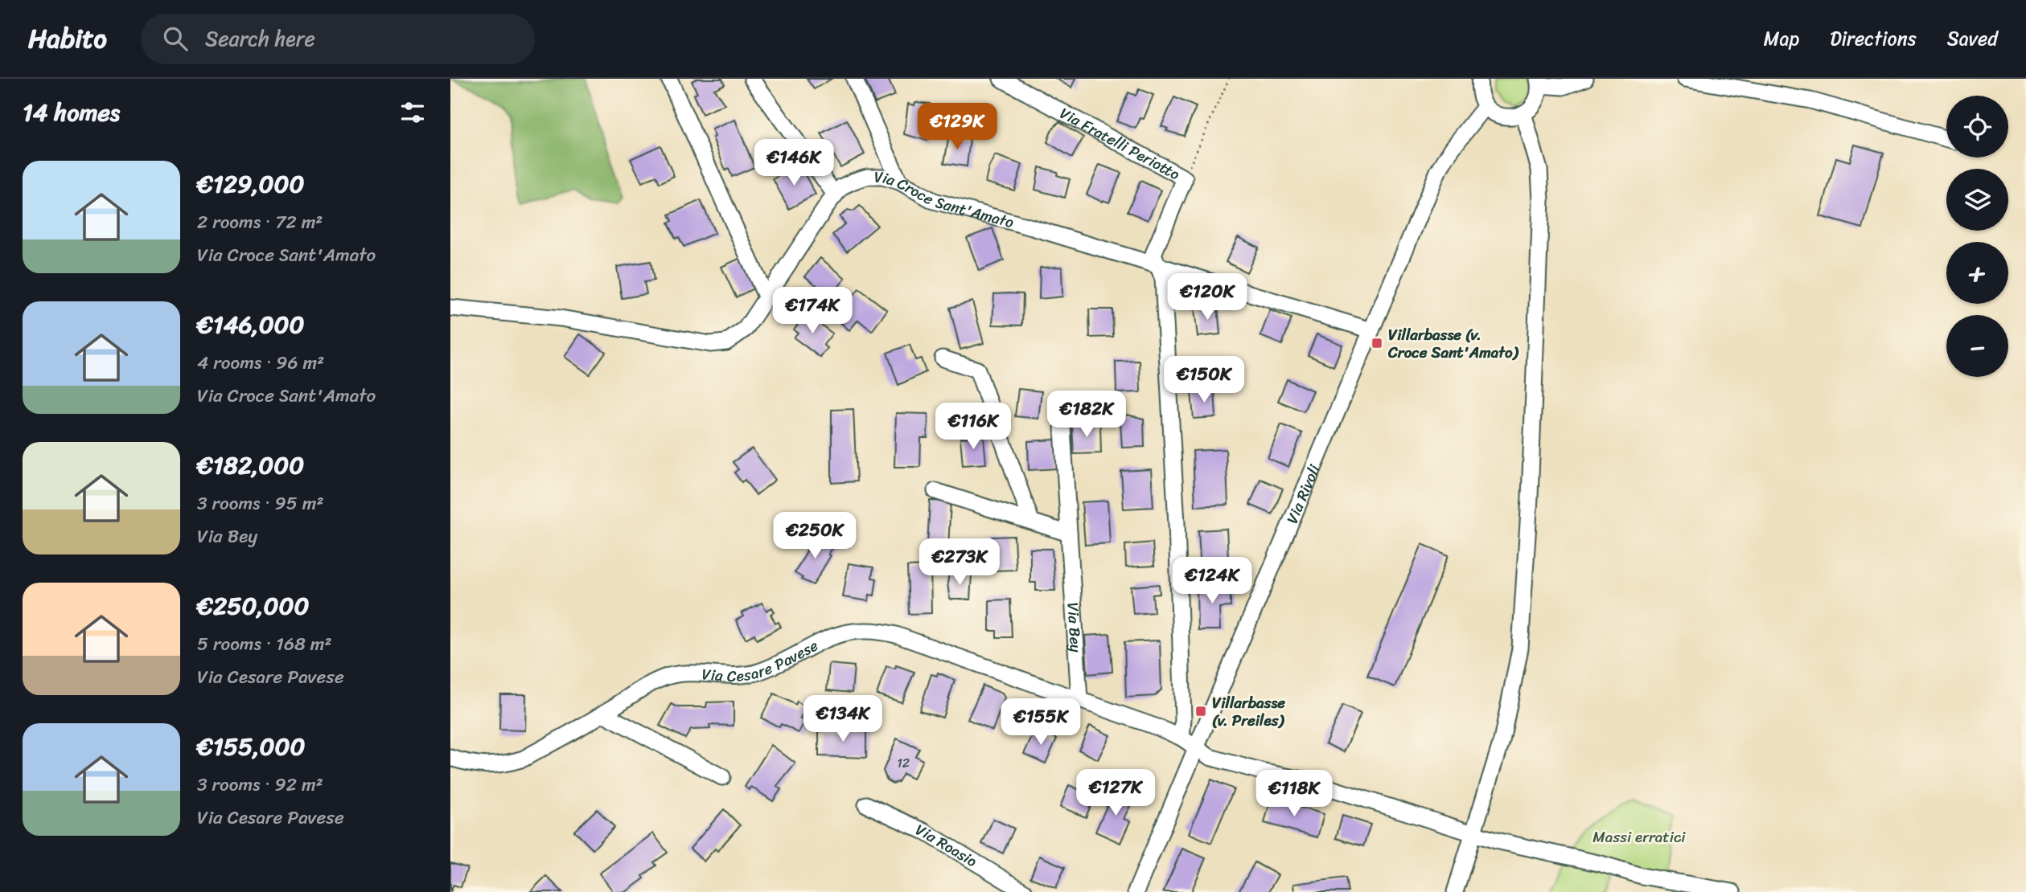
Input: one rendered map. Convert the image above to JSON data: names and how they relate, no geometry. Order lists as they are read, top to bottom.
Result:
{
  "streets": {
    "street": [
      "Via Fratelli Periotto",
      "Via Croce Sant'Amato",
      "Via Rivoli",
      "Via Bey",
      "Via Cesare Pavese",
      "Via Roasio"
    ]
  },
  "crossings": [
    ["Via Fratelli Periotto", "Via Croce Sant'Amato"],
    ["Via Croce Sant'Amato", "Via Rivoli"],
    ["Via Bey", "Via Cesare Pavese"]
  ],
  "parks": ["Massi erratici"],
  "places": {
    "transit": ["Villarbasse (v. Croce Sant'Amato)", "Villarbasse (v. Preiles)"]
  },
  "house_numbers": ["12"],
  "page": {
    "header": "Habito",
    "search": "Search here",
    "nav": ["Map", "Directions", "Saved"],
    "heading": "14 homes",
    "map_buttons": ["+", "−"],
    "price": [
      "€129K",
      "€146K",
      "€120K",
      "€174K",
      "€150K",
      "€182K",
      "€116K",
      "€250K",
      "€273K",
      "€124K",
      "€134K",
      "€155K",
      "€127K",
      "€118K"
    ],
    "list": [
      {
        "name": "€129,000",
        "note": "2 rooms · 72 m² · Via Croce Sant'Amato"
      },
      {
        "name": "€146,000",
        "note": "4 rooms · 96 m² · Via Croce Sant'Amato"
      },
      {
        "name": "€182,000",
        "note": "3 rooms · 95 m² · Via Bey"
      },
      {
        "name": "€250,000",
        "note": "5 rooms · 168 m² · Via Cesare Pavese"
      },
      {
        "name": "€155,000",
        "note": "3 rooms · 92 m² · Via Cesare Pavese"
      }
    ]
  }
}
